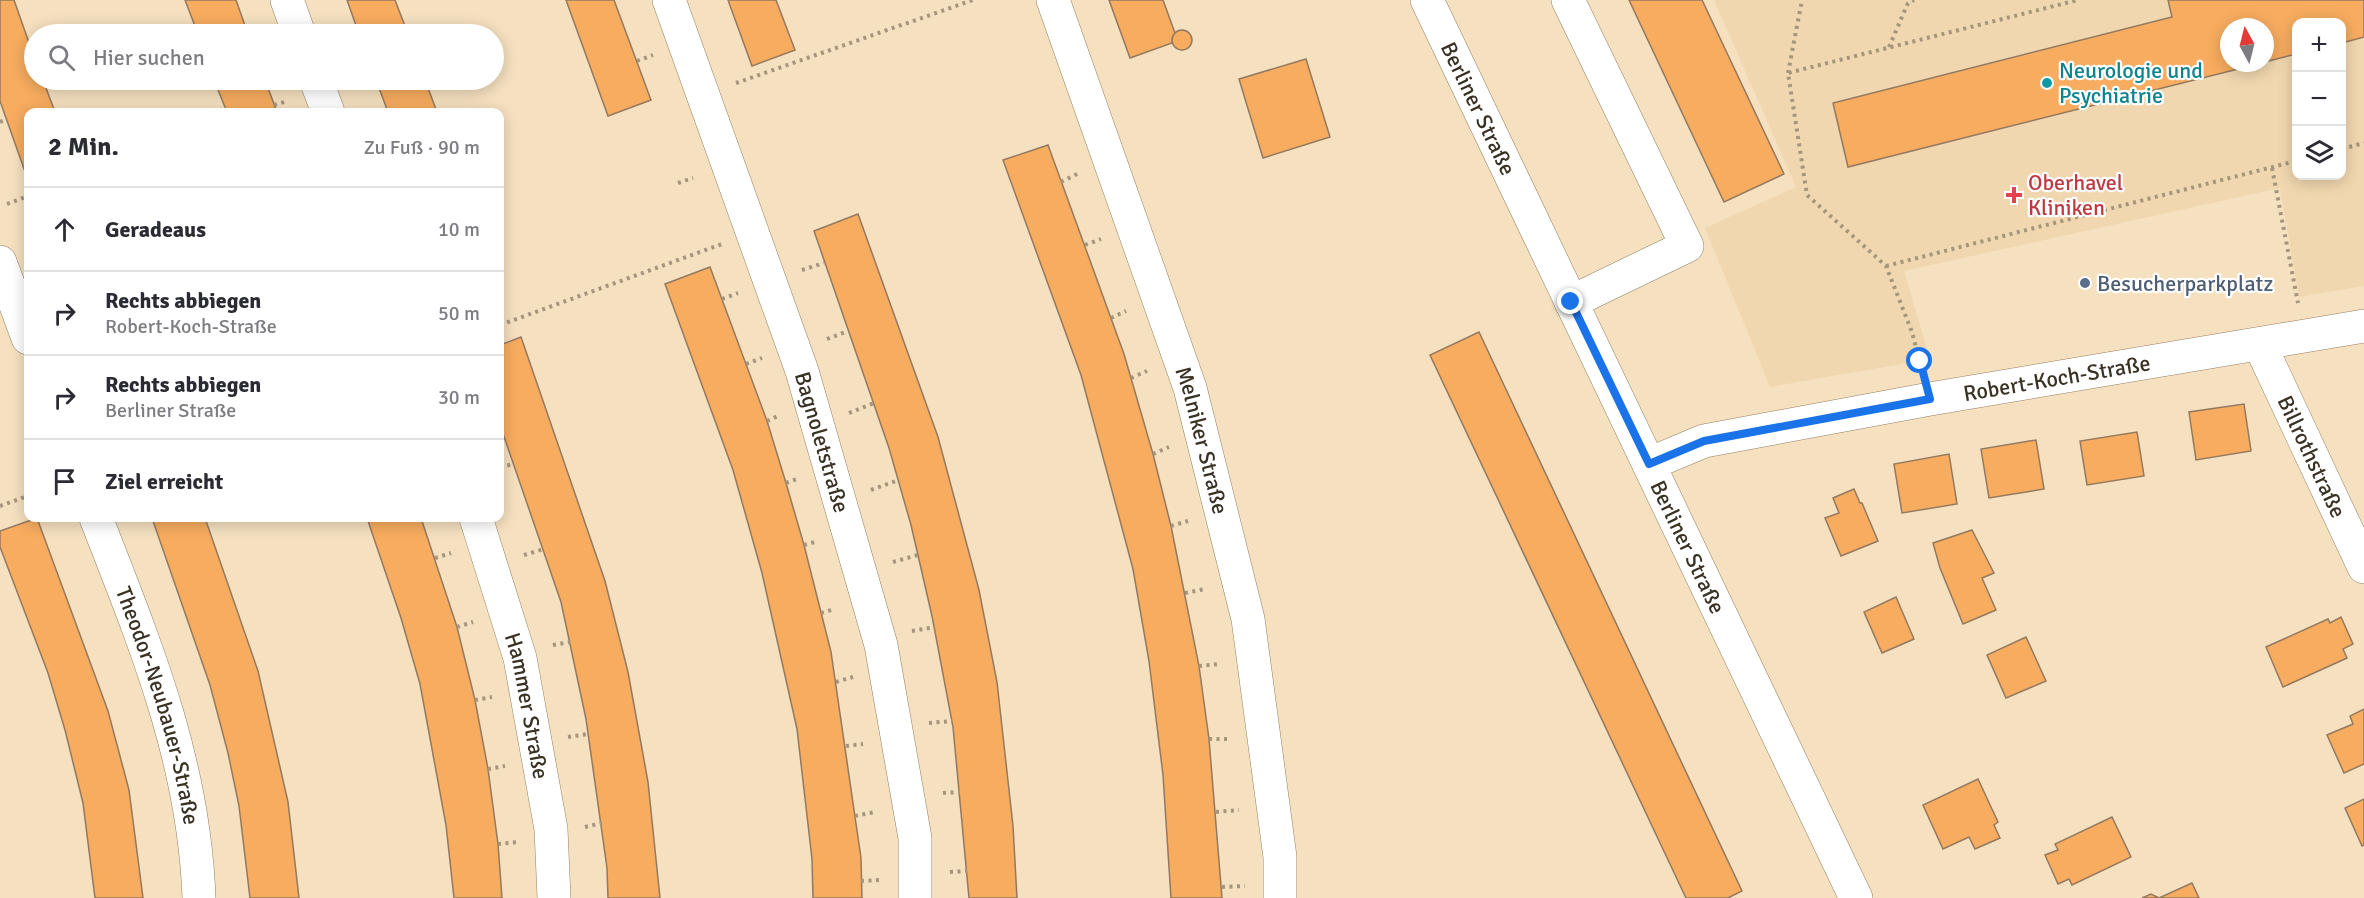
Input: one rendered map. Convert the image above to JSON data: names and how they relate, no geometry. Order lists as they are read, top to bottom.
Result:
{
  "streets": {
    "street": [
      "Berliner Straße",
      "Robert-Koch-Straße",
      "Melniker Straße",
      "Bagnoletstraße",
      "Billrothstraße",
      "Hammer Straße",
      "Theodor-Neubauer-Straße"
    ]
  },
  "crossings": [
    ["Berliner Straße", "Robert-Koch-Straße"],
    ["Robert-Koch-Straße", "Billrothstraße"]
  ],
  "places": {
    "other": ["Neurologie und Psychiatrie", "Besucherparkplatz"],
    "health": ["Oberhavel Kliniken"]
  },
  "north": "top",
  "page": {
    "map_buttons": ["+", "−"],
    "search": "Hier suchen",
    "heading": ["2 Min.", "Zu Fuß · 90 m"],
    "list": [
      ["Geradeaus", "10 m"],
      ["Rechts abbiegen", "Robert-Koch-Straße", "50 m"],
      ["Rechts abbiegen", "Berliner Straße", "30 m"],
      "Ziel erreicht"
    ]
  }
}
